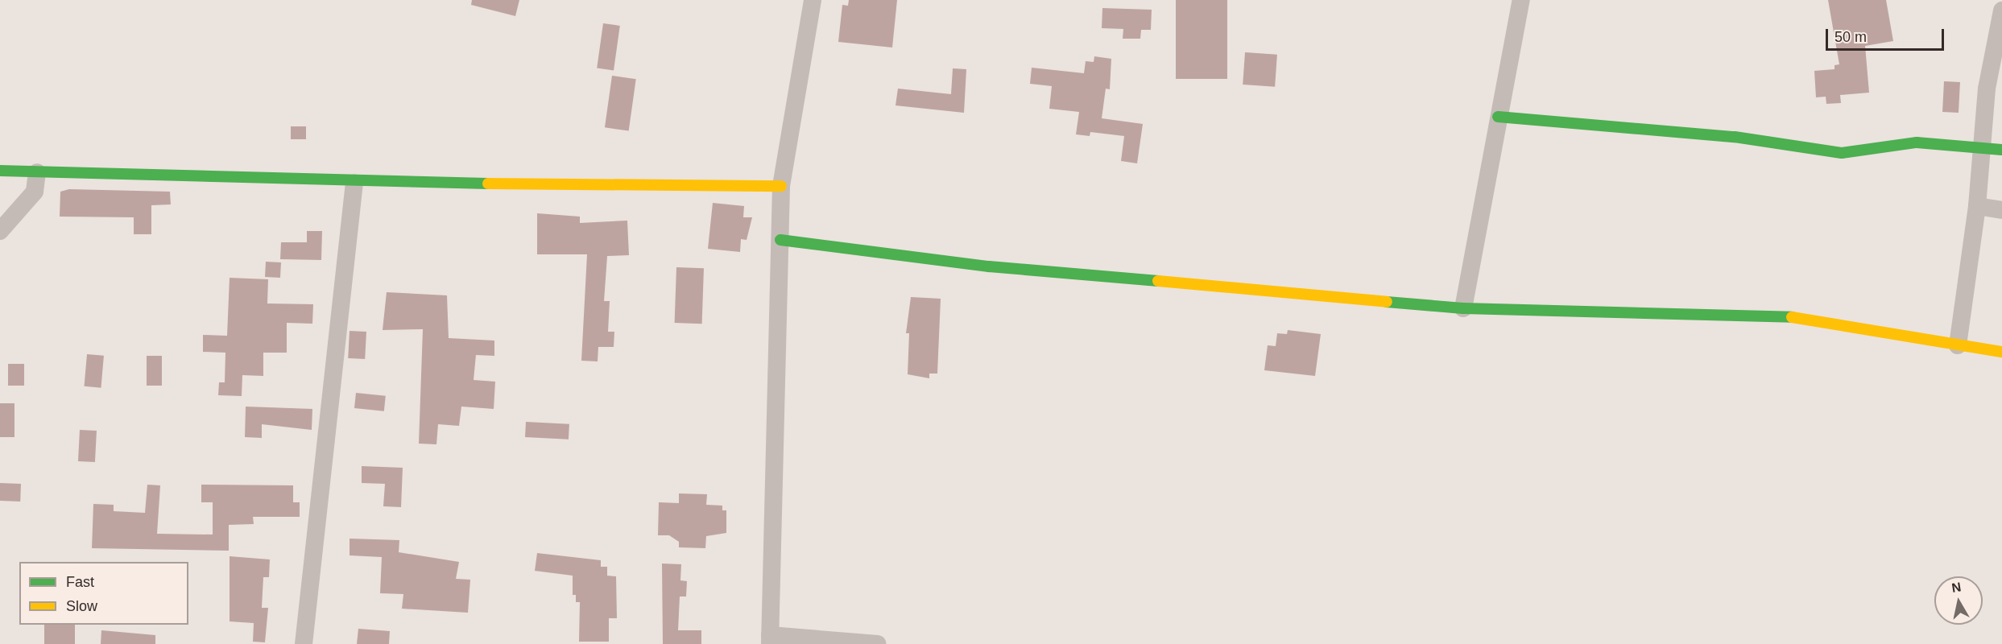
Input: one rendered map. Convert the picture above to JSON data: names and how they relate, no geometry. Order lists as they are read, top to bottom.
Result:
{
  "legend": ["Fast", "Slow"],
  "scale_bar": "50 m",
  "north": "top"
}
